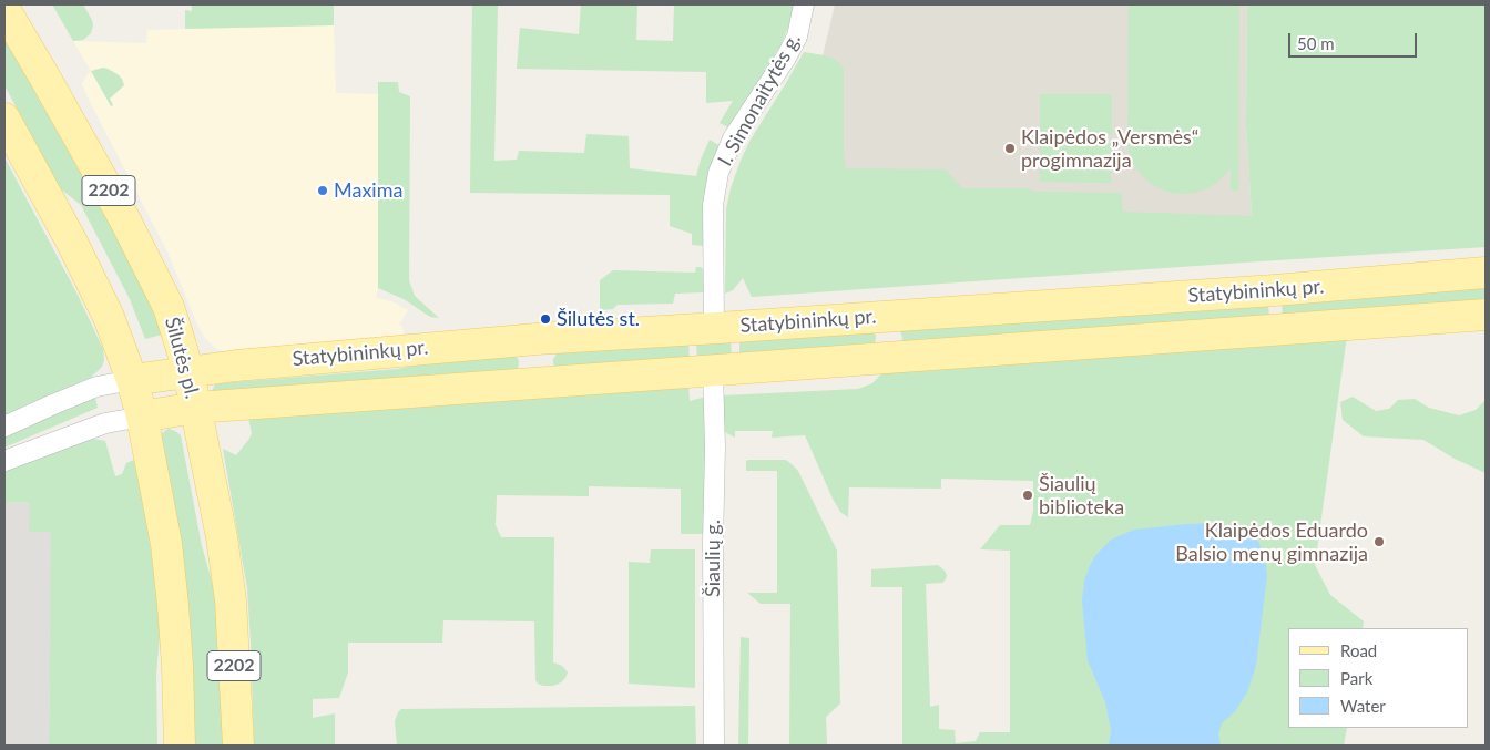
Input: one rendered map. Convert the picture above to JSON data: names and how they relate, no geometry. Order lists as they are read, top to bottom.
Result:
{
  "streets": {
    "main road": ["2202", "Statybininkų pr.", "Šilutės pl."],
    "street": ["I. Simonaitytės g.", "Šiaulių g."]
  },
  "crossings": [
    ["I. Simonaitytės g.", "Statybininkų pr."],
    ["2202", "Statybininkų pr."],
    ["Statybininkų pr.", "Šilutės pl."],
    ["Statybininkų pr.", "Šiaulių g."]
  ],
  "places": [
    "Klaipėdos „Versmės“ progimnazija",
    "Maxima",
    "Šilutės st.",
    "Šiaulių biblioteka",
    "Klaipėdos Eduardo Balsio menų gimnazija"
  ],
  "legend": ["Road", "Park", "Water"],
  "scale_bar": "50 m"
}
